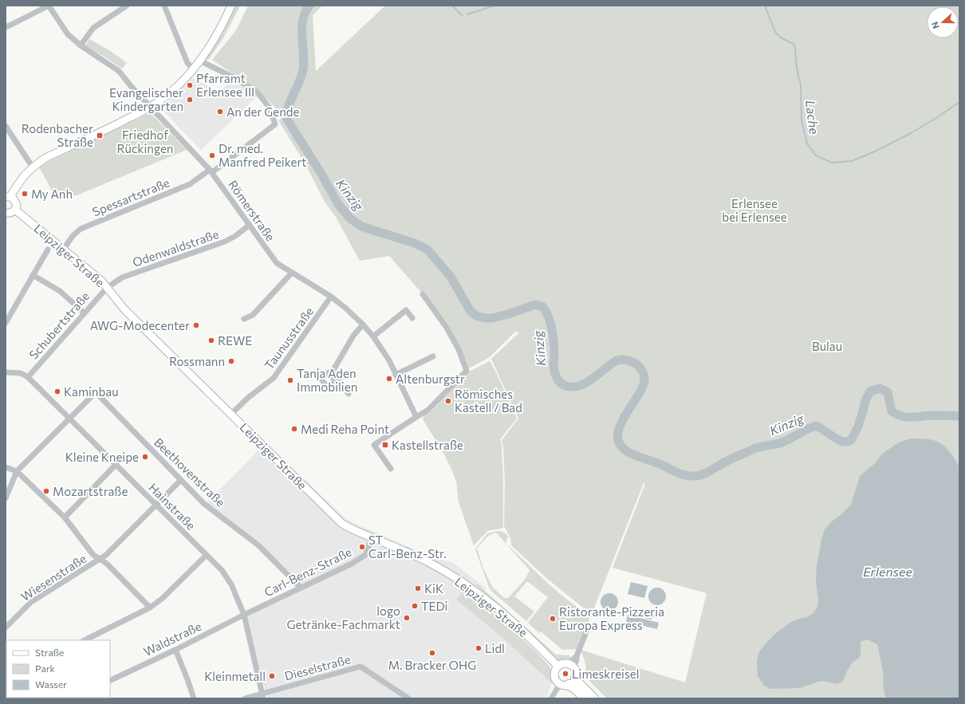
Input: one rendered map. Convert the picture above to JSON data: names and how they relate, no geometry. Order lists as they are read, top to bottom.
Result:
{
  "streets": {
    "main road": ["Leipziger Straße"],
    "street": [
      "Spessartstraße",
      "Römerstraße",
      "Odenwaldstraße",
      "Schubertstraße",
      "Taunusstraße",
      "Beethovenstraße",
      "Hainstraße",
      "Carl-Benz-Straße",
      "Wiesenstraße",
      "Waldstraße",
      "Dieselstraße"
    ]
  },
  "crossings": [
    ["Spessartstraße", "Römerstraße"],
    ["Spessartstraße", "Leipziger Straße"],
    ["Römerstraße", "Odenwaldstraße"],
    ["Römerstraße", "Taunusstraße"],
    ["Odenwaldstraße", "Leipziger Straße"],
    ["Odenwaldstraße", "Schubertstraße"],
    ["Leipziger Straße", "Schubertstraße"],
    ["Leipziger Straße", "Taunusstraße"],
    ["Leipziger Straße", "Carl-Benz-Straße"],
    ["Schubertstraße", "Hainstraße"],
    ["Beethovenstraße", "Hainstraße"],
    ["Beethovenstraße", "Carl-Benz-Straße"],
    ["Beethovenstraße", "Wiesenstraße"],
    ["Hainstraße", "Carl-Benz-Straße"],
    ["Hainstraße", "Wiesenstraße"],
    ["Hainstraße", "Waldstraße"],
    ["Hainstraße", "Dieselstraße"],
    ["Carl-Benz-Straße", "Waldstraße"]
  ],
  "water": ["Lache", "Kinzig", "Erlensee"],
  "parks": ["Friedhof Rückingen", "Erlensee bei Erlensee", "Bulau"],
  "places": {
    "other": [
      "Pfarramt Erlensee III",
      "Evangelischer Kindergarten",
      "An der Gende",
      "Dr. med. Manfred Peikert",
      "My Anh",
      "AWG-Modecenter",
      "REWE",
      "Rossmann",
      "Altenburgstr",
      "Tanja Aden Immobilien",
      "Kaminbau",
      "Römisches Kastell / Bad",
      "Medi Reha Point",
      "Kleine Kneipe",
      "Mozartstraße",
      "ST Carl-Benz-Str.",
      "KiK",
      "TEDi",
      "logo Getränke-Fachmarkt",
      "Ristorante-Pizzeria Europa Express",
      "Lidl",
      "M. Bracker OHG",
      "Limeskreisel",
      "Kleinmetall"
    ],
    "transit": ["Rodenbacher Straße", "Kastellstraße"]
  },
  "legend": ["Straße", "Park", "Wasser"],
  "north": "left"
}
